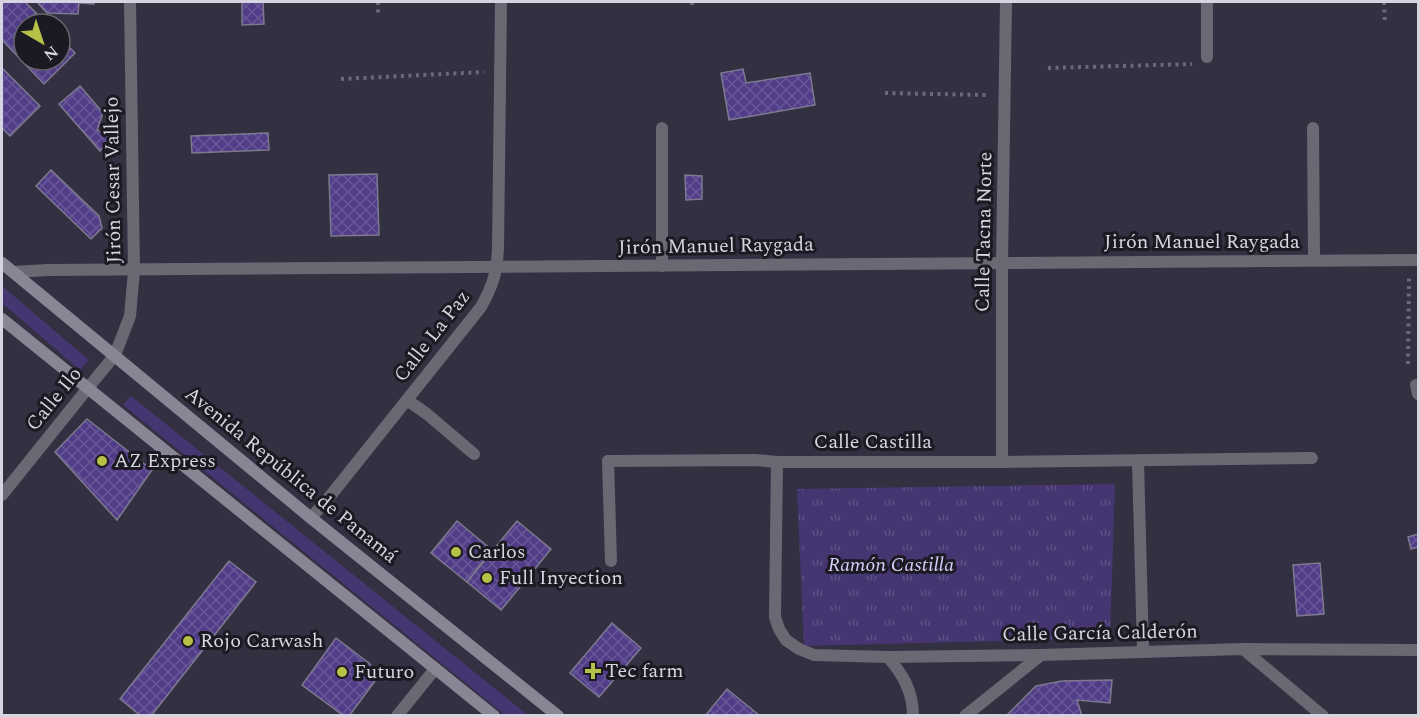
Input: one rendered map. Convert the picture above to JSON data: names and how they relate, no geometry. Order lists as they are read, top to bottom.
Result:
{
  "streets": {
    "main road": ["Avenida República de Panamá"],
    "street": [
      "Jirón Cesar Vallejo",
      "Calle Tacna Norte",
      "Jirón Manuel Raygada",
      "Calle La Paz",
      "Calle Ilo",
      "Calle Castilla",
      "Calle García Calderón"
    ]
  },
  "crossings": [
    ["Jirón Cesar Vallejo", "Jirón Manuel Raygada"],
    ["Jirón Cesar Vallejo", "Calle Ilo"],
    ["Jirón Cesar Vallejo", "Avenida República de Panamá"],
    ["Calle Tacna Norte", "Jirón Manuel Raygada"],
    ["Calle Tacna Norte", "Calle Castilla"],
    ["Jirón Manuel Raygada", "Calle La Paz"],
    ["Jirón Manuel Raygada", "Avenida República de Panamá"],
    ["Calle La Paz", "Avenida República de Panamá"],
    ["Calle Ilo", "Avenida República de Panamá"],
    ["Calle Castilla", "Calle García Calderón"]
  ],
  "parks": ["Ramón Castilla"],
  "places": {
    "other": [
      "AZ Express",
      "Carlos",
      "Full Inyection",
      "Rojo Carwash",
      "Futuro"
    ],
    "health": ["Tec farm"]
  },
  "north": "bottom right"
}
